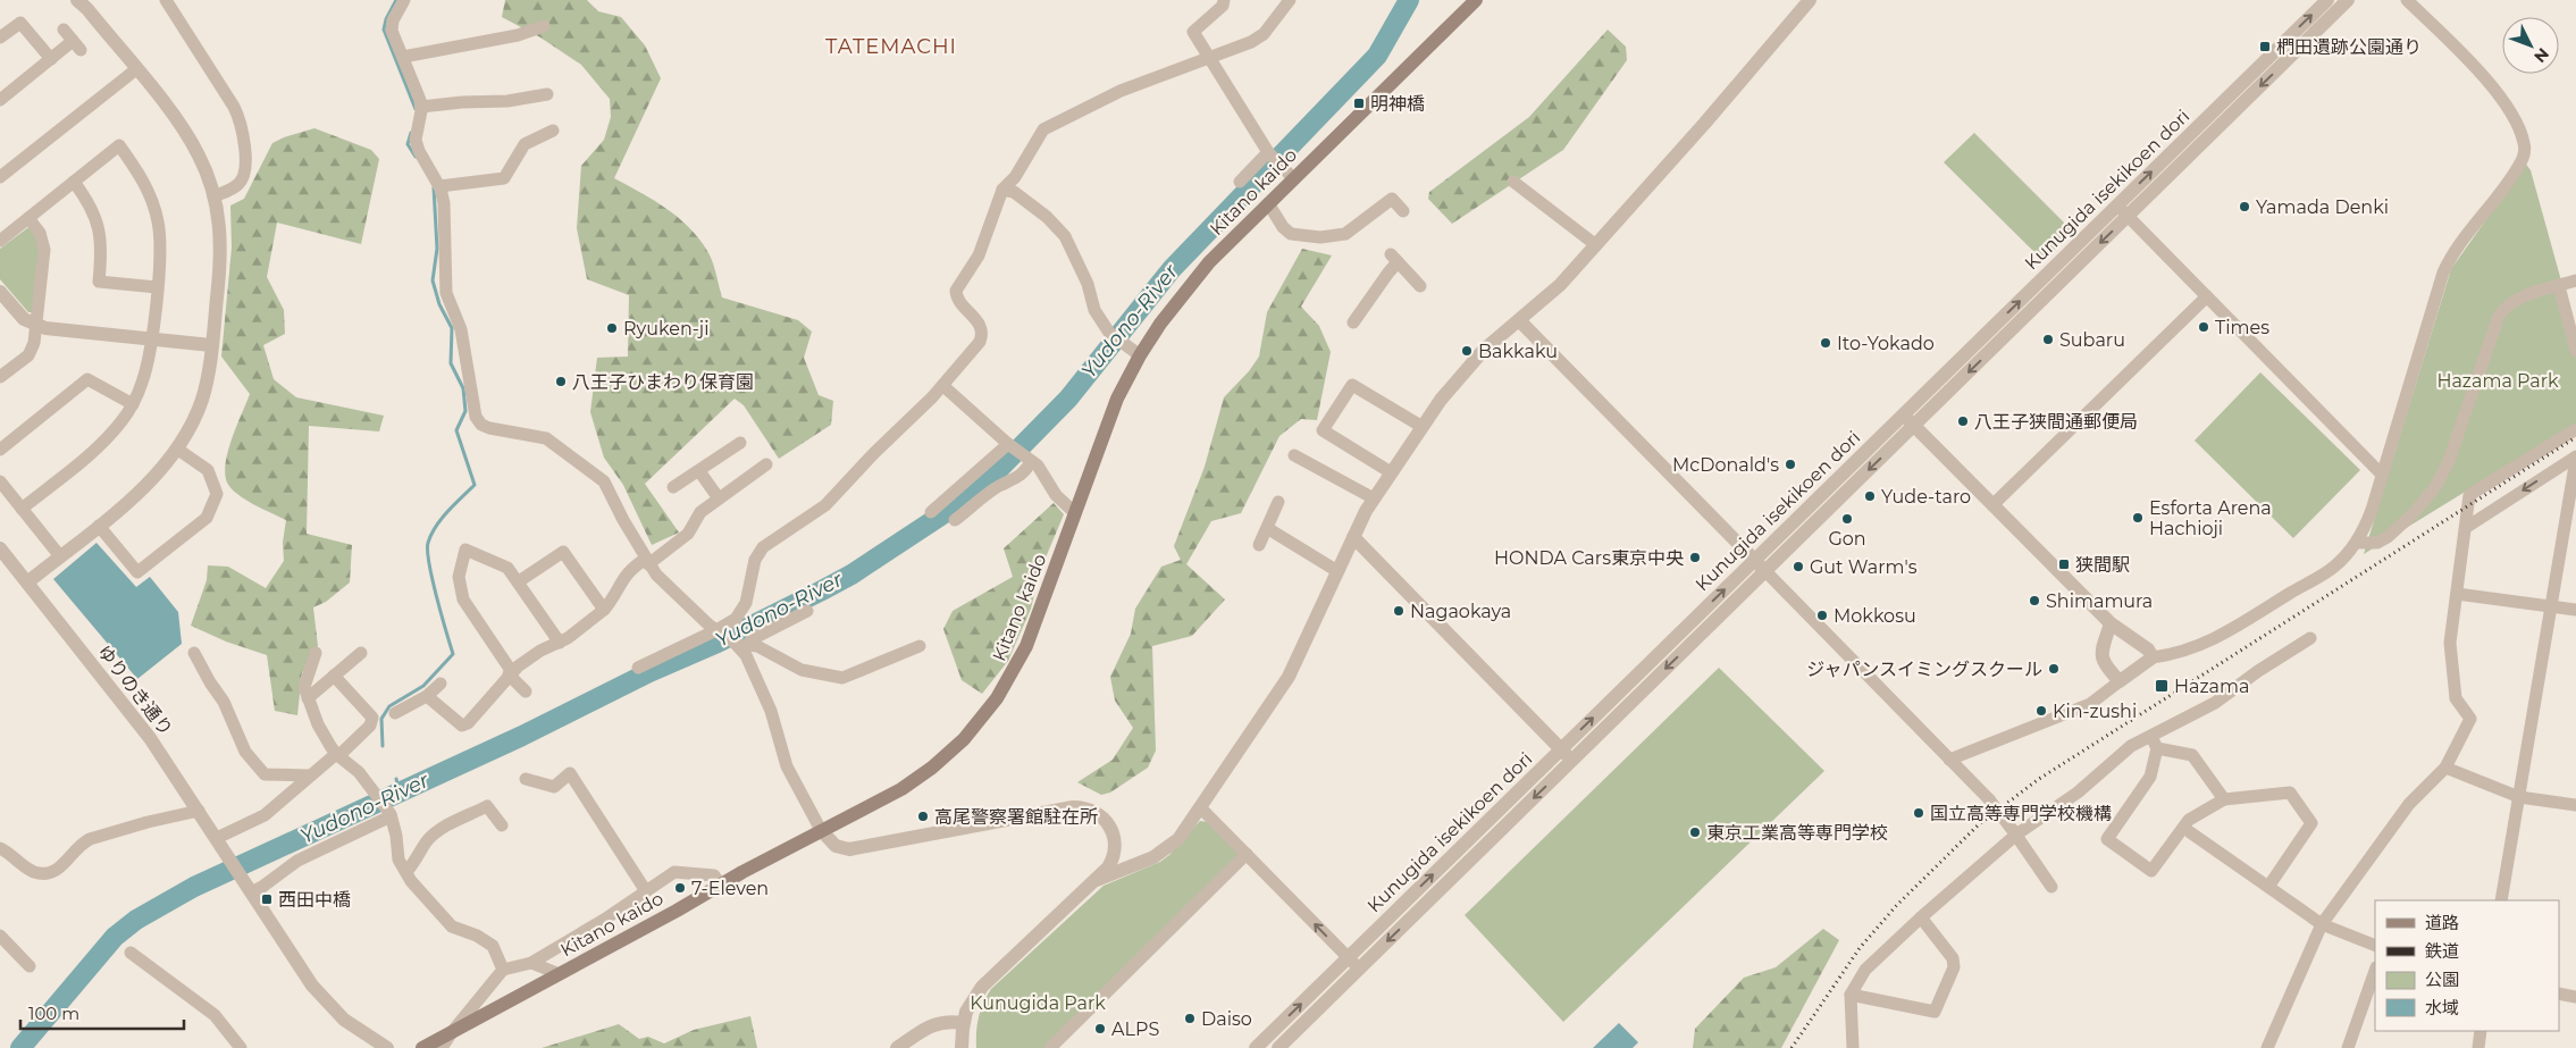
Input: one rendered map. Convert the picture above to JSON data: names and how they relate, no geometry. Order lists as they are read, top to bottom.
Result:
{
  "streets": {
    "main road": ["Kitano kaido"],
    "street": ["Kunugida isekikoen dori", "ゆりのき通り"]
  },
  "districts": ["TATEMACHI"],
  "water": ["Yudono-River"],
  "parks": ["Hazama Park", "Kunugida Park"],
  "places": {
    "transit": [
      "椚田遺跡公園通り",
      "明神橋",
      "狭間駅",
      "Hazama",
      "西田中橋"
    ],
    "other": [
      "Yamada Denki",
      "Times",
      "Ryuken-ji",
      "Subaru",
      "Ito-Yokado",
      "Bakkaku",
      "八王子ひまわり保育園",
      "八王子狭間通郵便局",
      "McDonald's",
      "Yude-taro",
      "Esforta Arena Hachioji",
      "Gon",
      "HONDA Cars東京中央",
      "Gut Warm's",
      "Shimamura",
      "Nagaokaya",
      "Mokkosu",
      "ジャパンスイミングスクール",
      "Kin-zushi",
      "国立高等専門学校機構",
      "高尾警察署館駐在所",
      "東京工業高等専門学校",
      "7-Eleven",
      "Daiso",
      "ALPS"
    ]
  },
  "legend": [
    "道路",
    "鉄道",
    "公園",
    "水域"
  ],
  "scale_bar": "100 m",
  "north": "bottom right"
}
